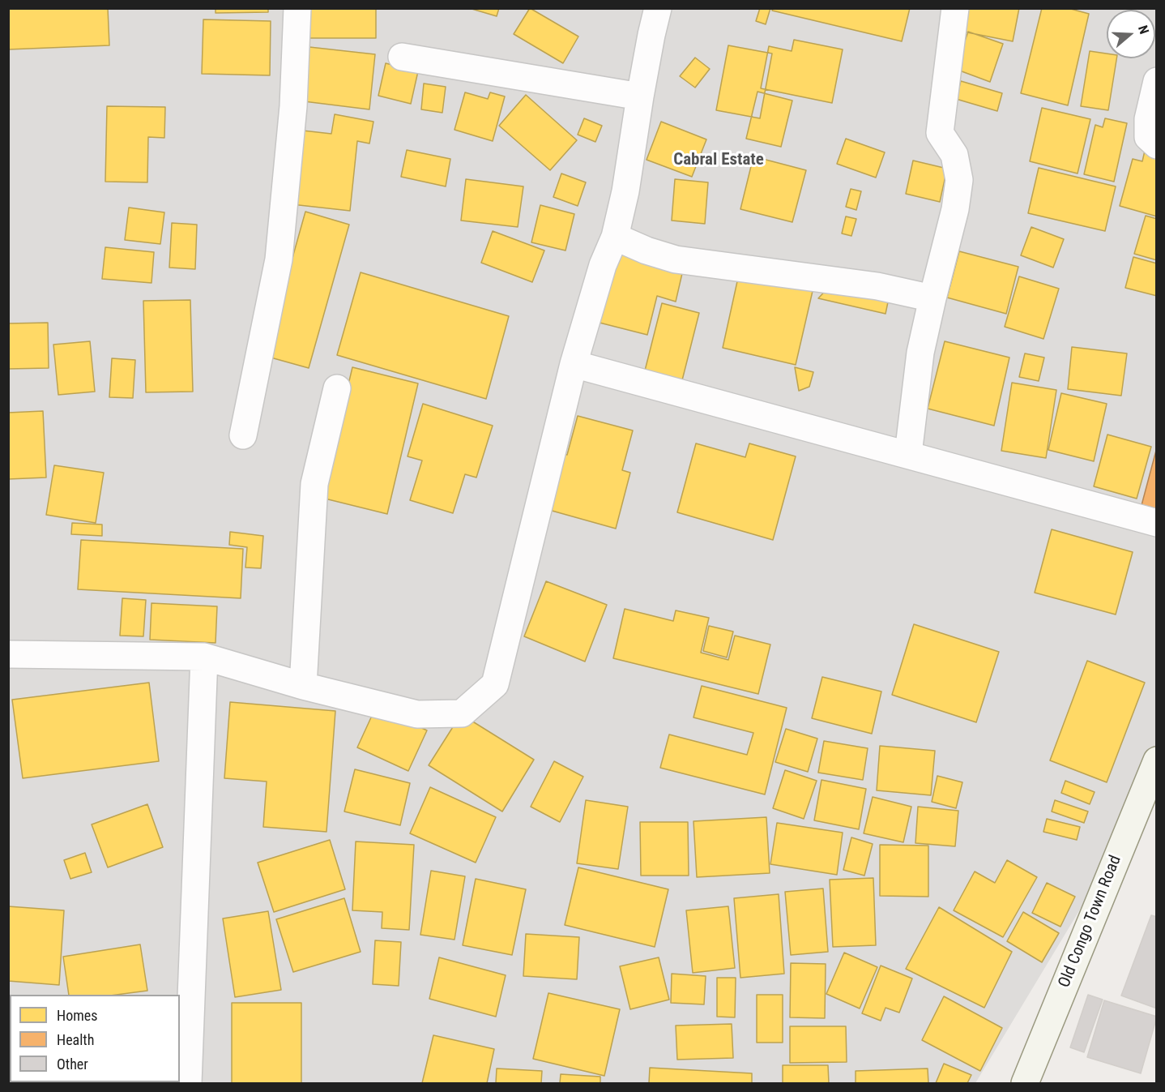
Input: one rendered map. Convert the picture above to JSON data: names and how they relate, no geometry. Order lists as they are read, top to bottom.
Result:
{
  "streets": {
    "street": ["Old Congo Town Road"]
  },
  "districts": ["Cabral Estate"],
  "legend": ["Homes", "Health", "Other"],
  "north": "right"
}
